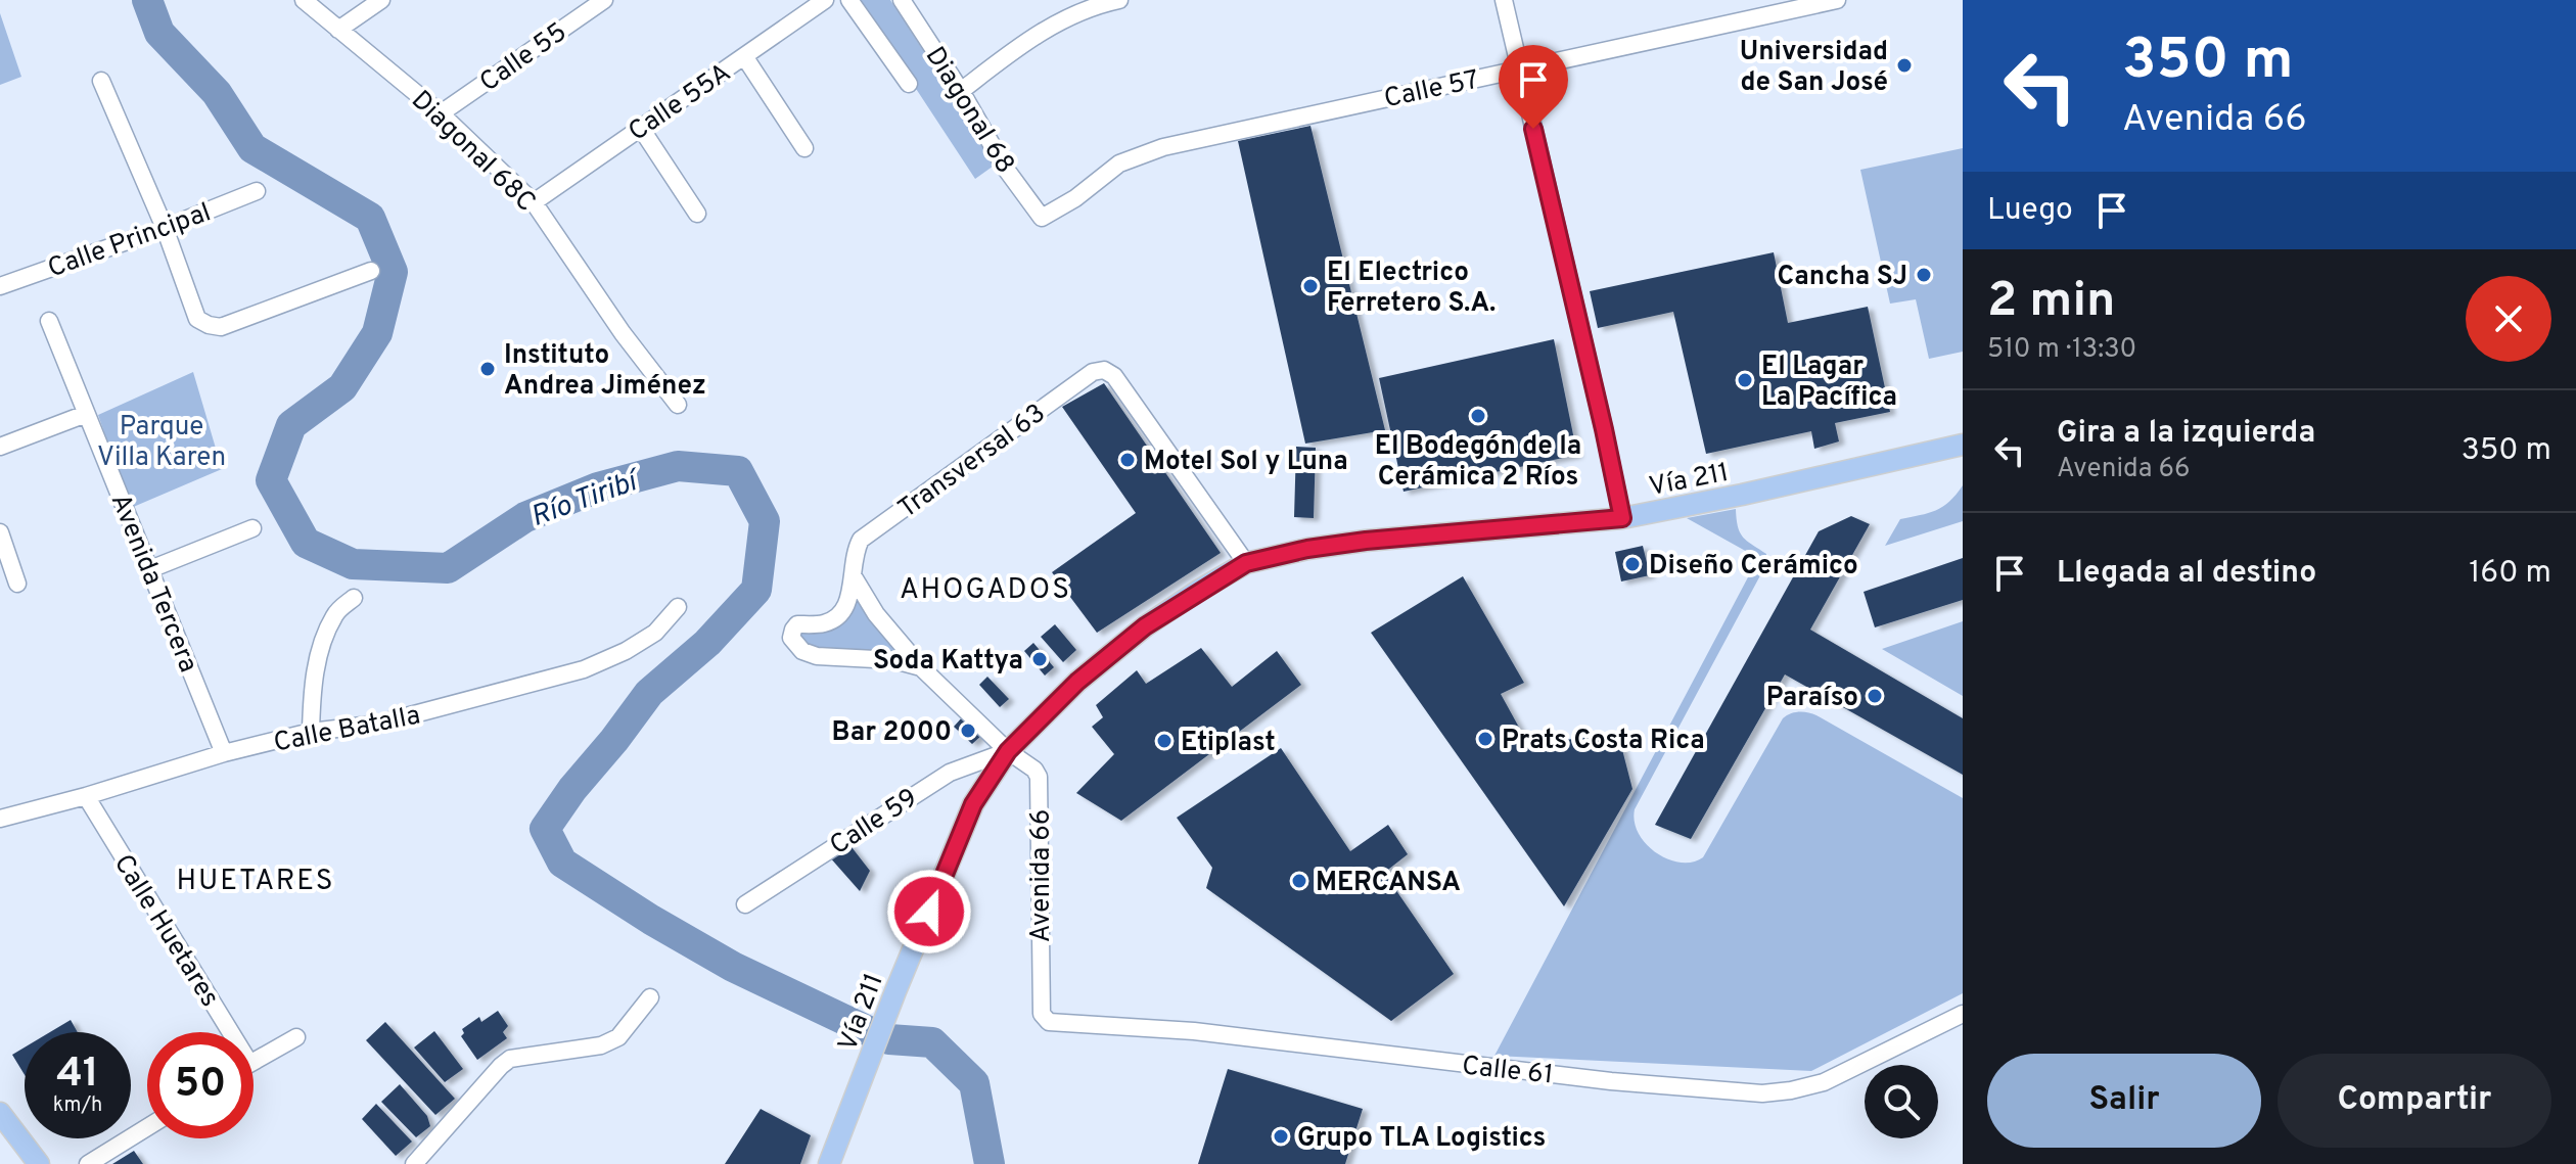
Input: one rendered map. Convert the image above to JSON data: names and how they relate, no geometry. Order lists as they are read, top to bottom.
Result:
{
  "streets": {
    "main road": ["Vía 211"],
    "street": [
      "Calle 55",
      "Calle 57",
      "Calle 55A",
      "Diagonal 68",
      "Diagonal 68C",
      "Calle Principal",
      "Transversal 63",
      "Avenida Tercera",
      "Calle Batalla",
      "Calle 59",
      "Avenida 66",
      "Calle Huetares",
      "Calle 61"
    ]
  },
  "crossings": [
    ["Calle 55", "Diagonal 68C"],
    ["Calle 57", "Diagonal 68"],
    ["Calle 55A", "Diagonal 68C"],
    ["Transversal 63", "Vía 211"],
    ["Transversal 63", "Avenida 66"],
    ["Vía 211", "Calle 59"],
    ["Vía 211", "Avenida 66"],
    ["Avenida Tercera", "Calle Batalla"],
    ["Calle Batalla", "Calle Huetares"],
    ["Calle 59", "Avenida 66"],
    ["Avenida 66", "Calle 61"]
  ],
  "districts": ["AHOGADOS", "HUETARES"],
  "water": ["Río Tiribí"],
  "parks": ["Parque Villa Karen"],
  "places": [
    "Universidad de San José",
    "Cancha SJ",
    "El Electrico Ferretero S.A.",
    "Instituto Andrea Jiménez",
    "El Lagar La Pacífica",
    "El Bodegón de la Cerámica 2 Ríos",
    "Motel Sol y Luna",
    "Diseño Cerámico",
    "Soda Kattya",
    "Paraíso",
    "Bar 2000",
    "Prats Costa Rica",
    "Etiplast",
    "MERCANSA",
    "Grupo TLA Logistics"
  ],
  "page": {
    "turn": ["350 m", "Avenida 66"],
    "then": "Luego",
    "heading": ["2 min", "510 m · 13:30"],
    "list": [
      {
        "name": "Gira a la izquierda",
        "note": "Avenida 66",
        "value": "350 m"
      },
      {
        "name": "Llegada al destino",
        "value": "160 m"
      }
    ],
    "speed": "41 km/h",
    "limit": "50",
    "buttons": ["Salir", "Compartir"]
  }
}
